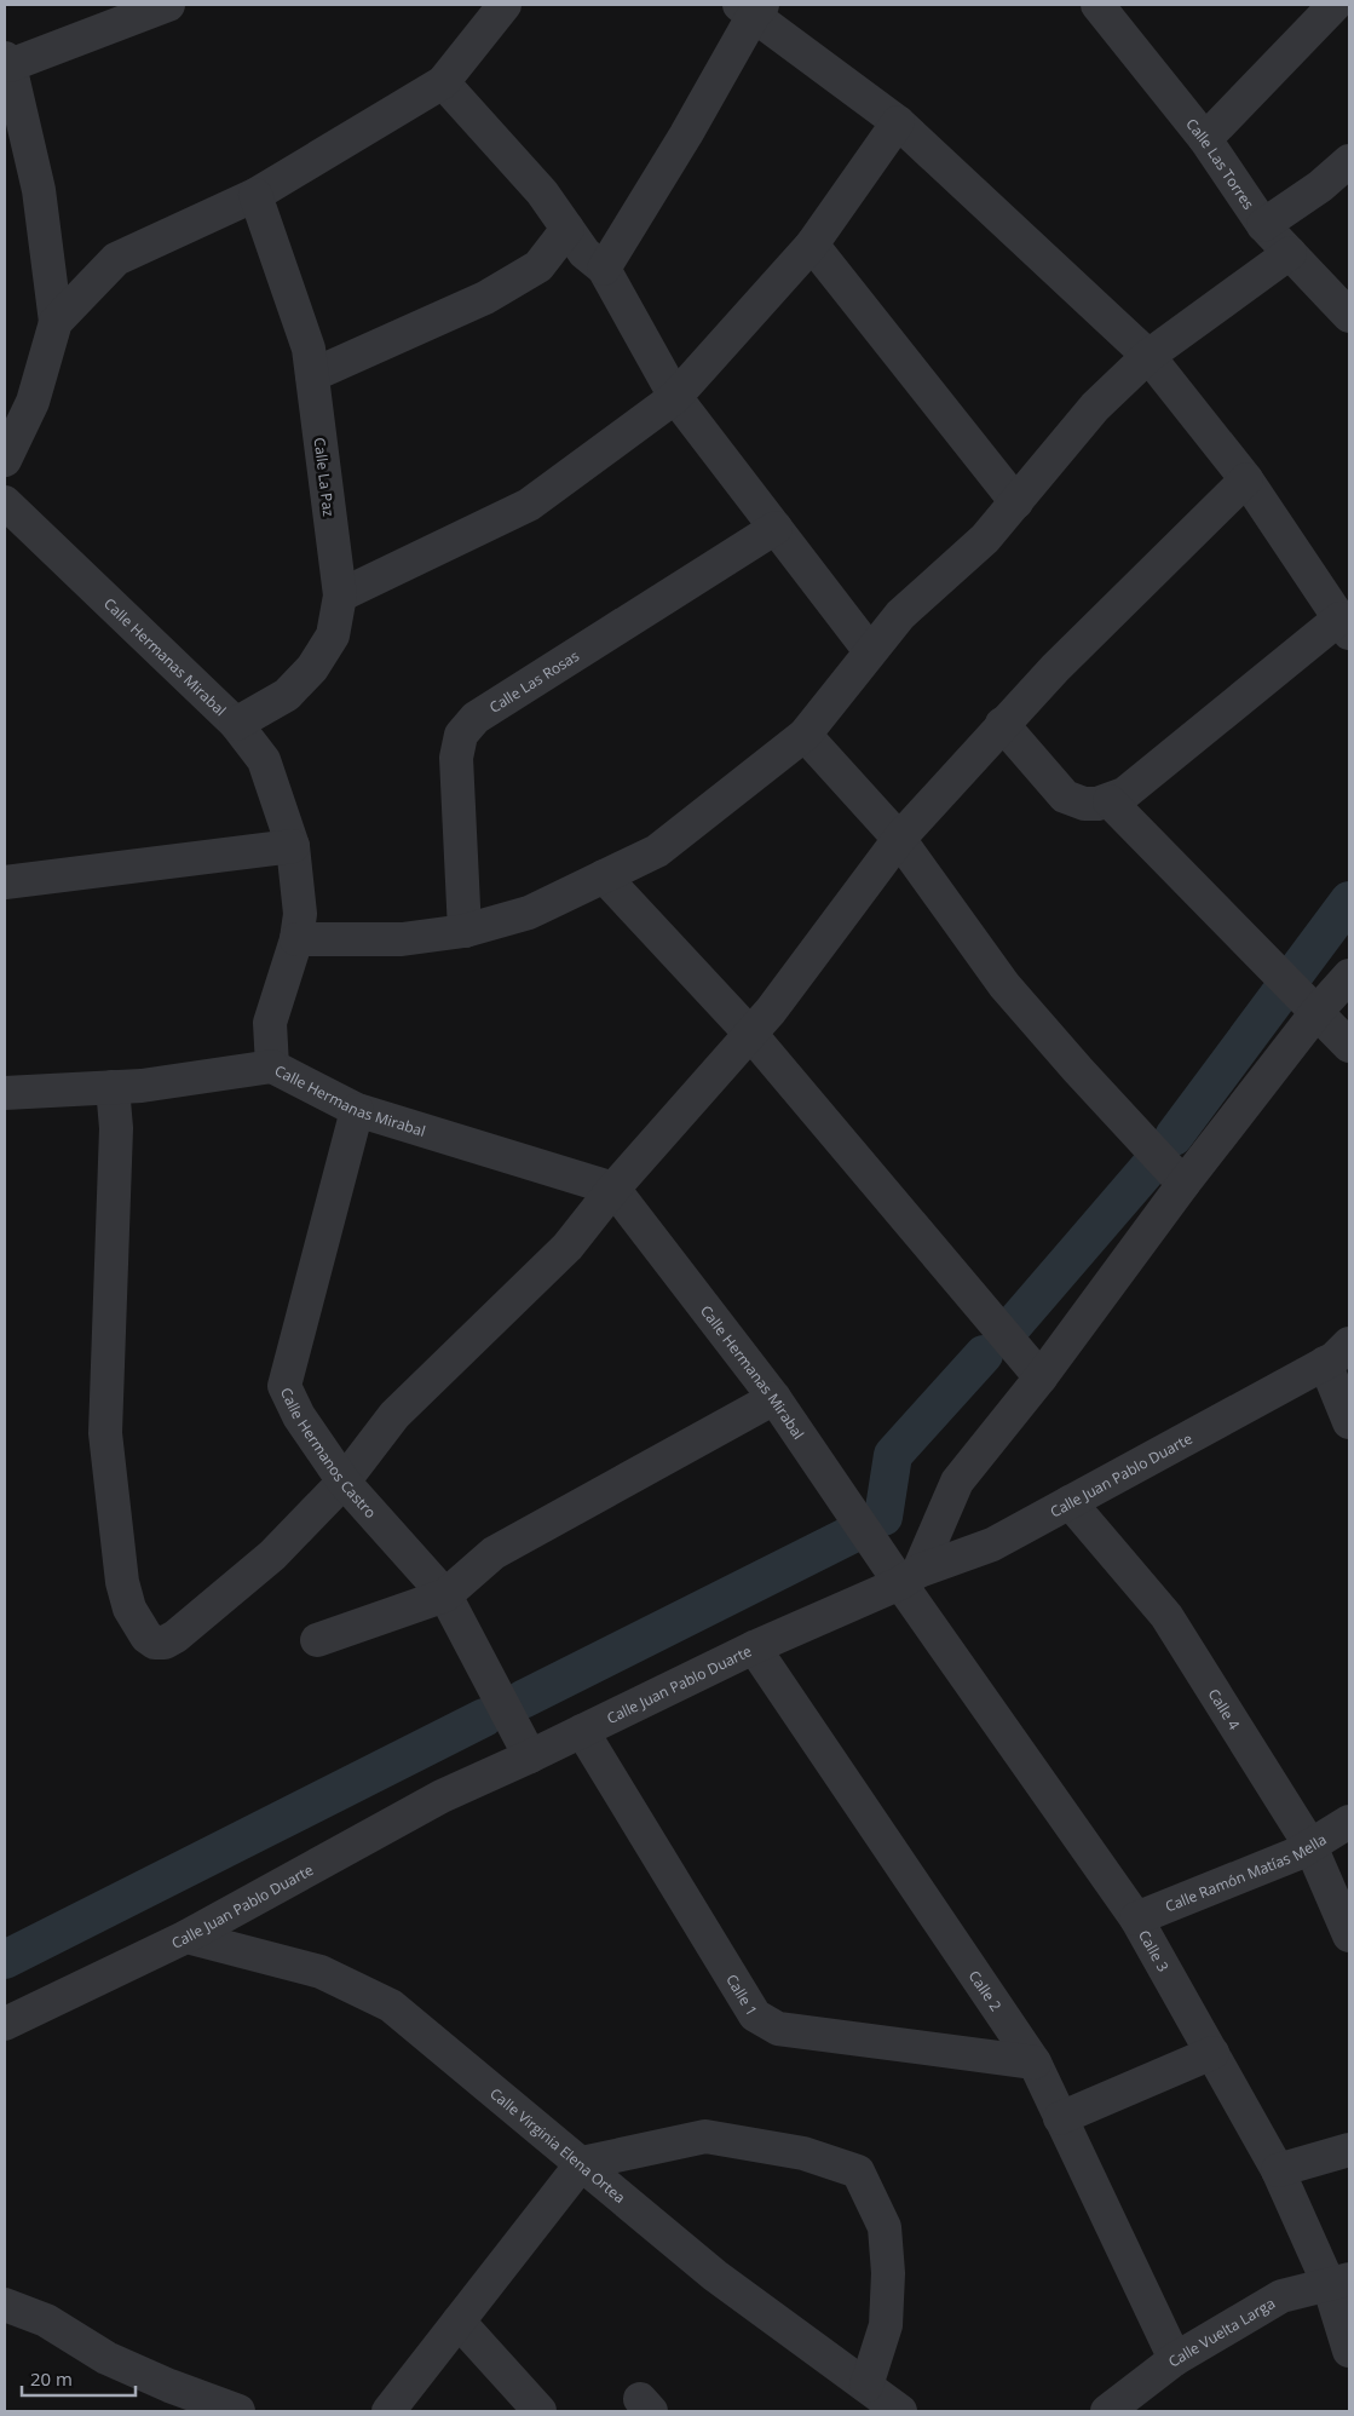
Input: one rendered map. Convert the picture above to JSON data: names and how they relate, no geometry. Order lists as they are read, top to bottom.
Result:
{
  "streets": {
    "street": [
      "Calle Las Torres",
      "Calle La Paz",
      "Calle Hermanas Mirabal",
      "Calle Las Rosas",
      "Calle Hermanos Castro",
      "Calle Juan Pablo Duarte",
      "Calle 4",
      "Calle Ramón Matías Mella",
      "Calle 3",
      "Calle 2",
      "Calle 1",
      "Calle Virginia Elena Ortea",
      "Calle Vuelta Larga"
    ]
  },
  "crossings": [
    ["Calle La Paz", "Calle Hermanas Mirabal"],
    ["Calle Hermanas Mirabal", "Calle Hermanos Castro"],
    ["Calle Hermanas Mirabal", "Calle Juan Pablo Duarte"],
    ["Calle Hermanas Mirabal", "Calle 3"],
    ["Calle Hermanos Castro", "Calle Juan Pablo Duarte"],
    ["Calle Juan Pablo Duarte", "Calle 4"],
    ["Calle Juan Pablo Duarte", "Calle 3"],
    ["Calle Juan Pablo Duarte", "Calle 2"],
    ["Calle Juan Pablo Duarte", "Calle 1"],
    ["Calle Juan Pablo Duarte", "Calle Virginia Elena Ortea"],
    ["Calle 4", "Calle Ramón Matías Mella"],
    ["Calle Ramón Matías Mella", "Calle 3"],
    ["Calle 3", "Calle Vuelta Larga"],
    ["Calle 2", "Calle 1"],
    ["Calle 2", "Calle Vuelta Larga"]
  ],
  "scale_bar": "20 m"
}
